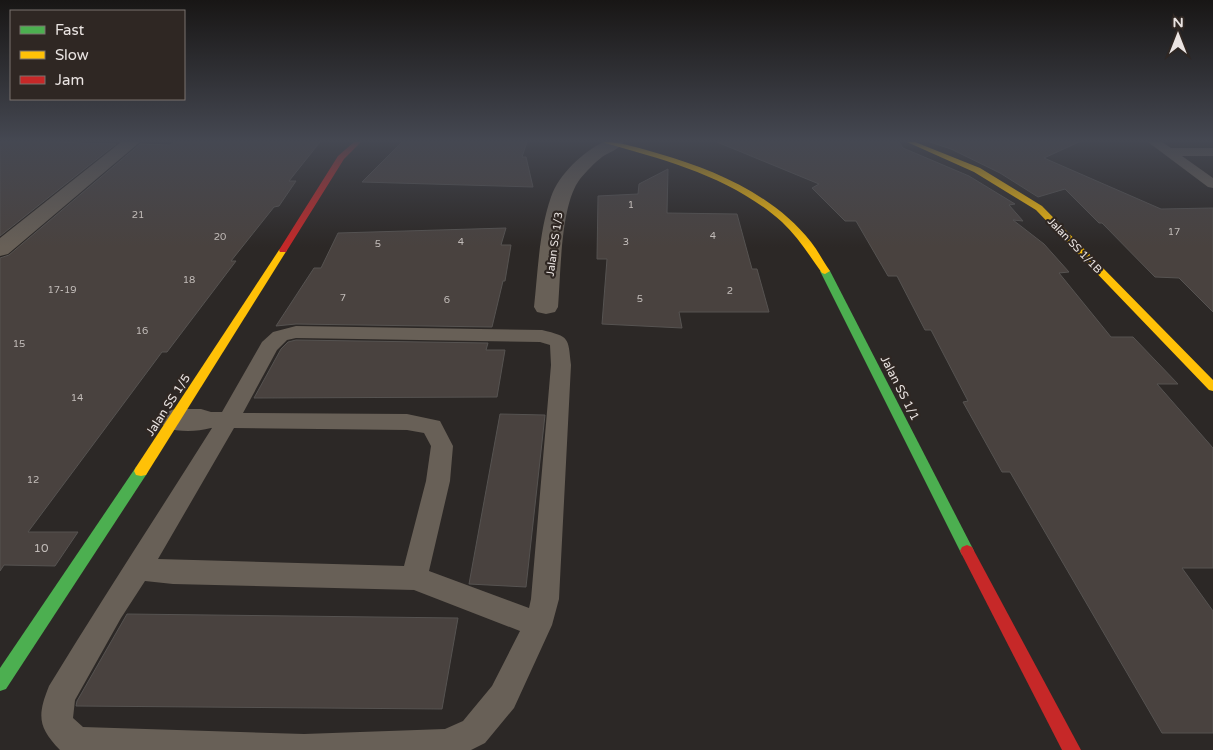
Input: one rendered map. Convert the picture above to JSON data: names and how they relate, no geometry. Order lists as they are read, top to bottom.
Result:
{
  "streets": {
    "street": [
      "Jalan SS 1/3",
      "Jalan SS 1/1B",
      "Jalan SS 1/1",
      "Jalan SS 1/5"
    ]
  },
  "house_numbers": [
    "1",
    "21",
    "17",
    "4",
    "20",
    "4",
    "3",
    "5",
    "18",
    "17-19",
    "2",
    "7",
    "5",
    "6",
    "16",
    "15",
    "14",
    "12",
    "10"
  ],
  "legend": ["Fast", "Slow", "Jam"],
  "north": "top"
}
